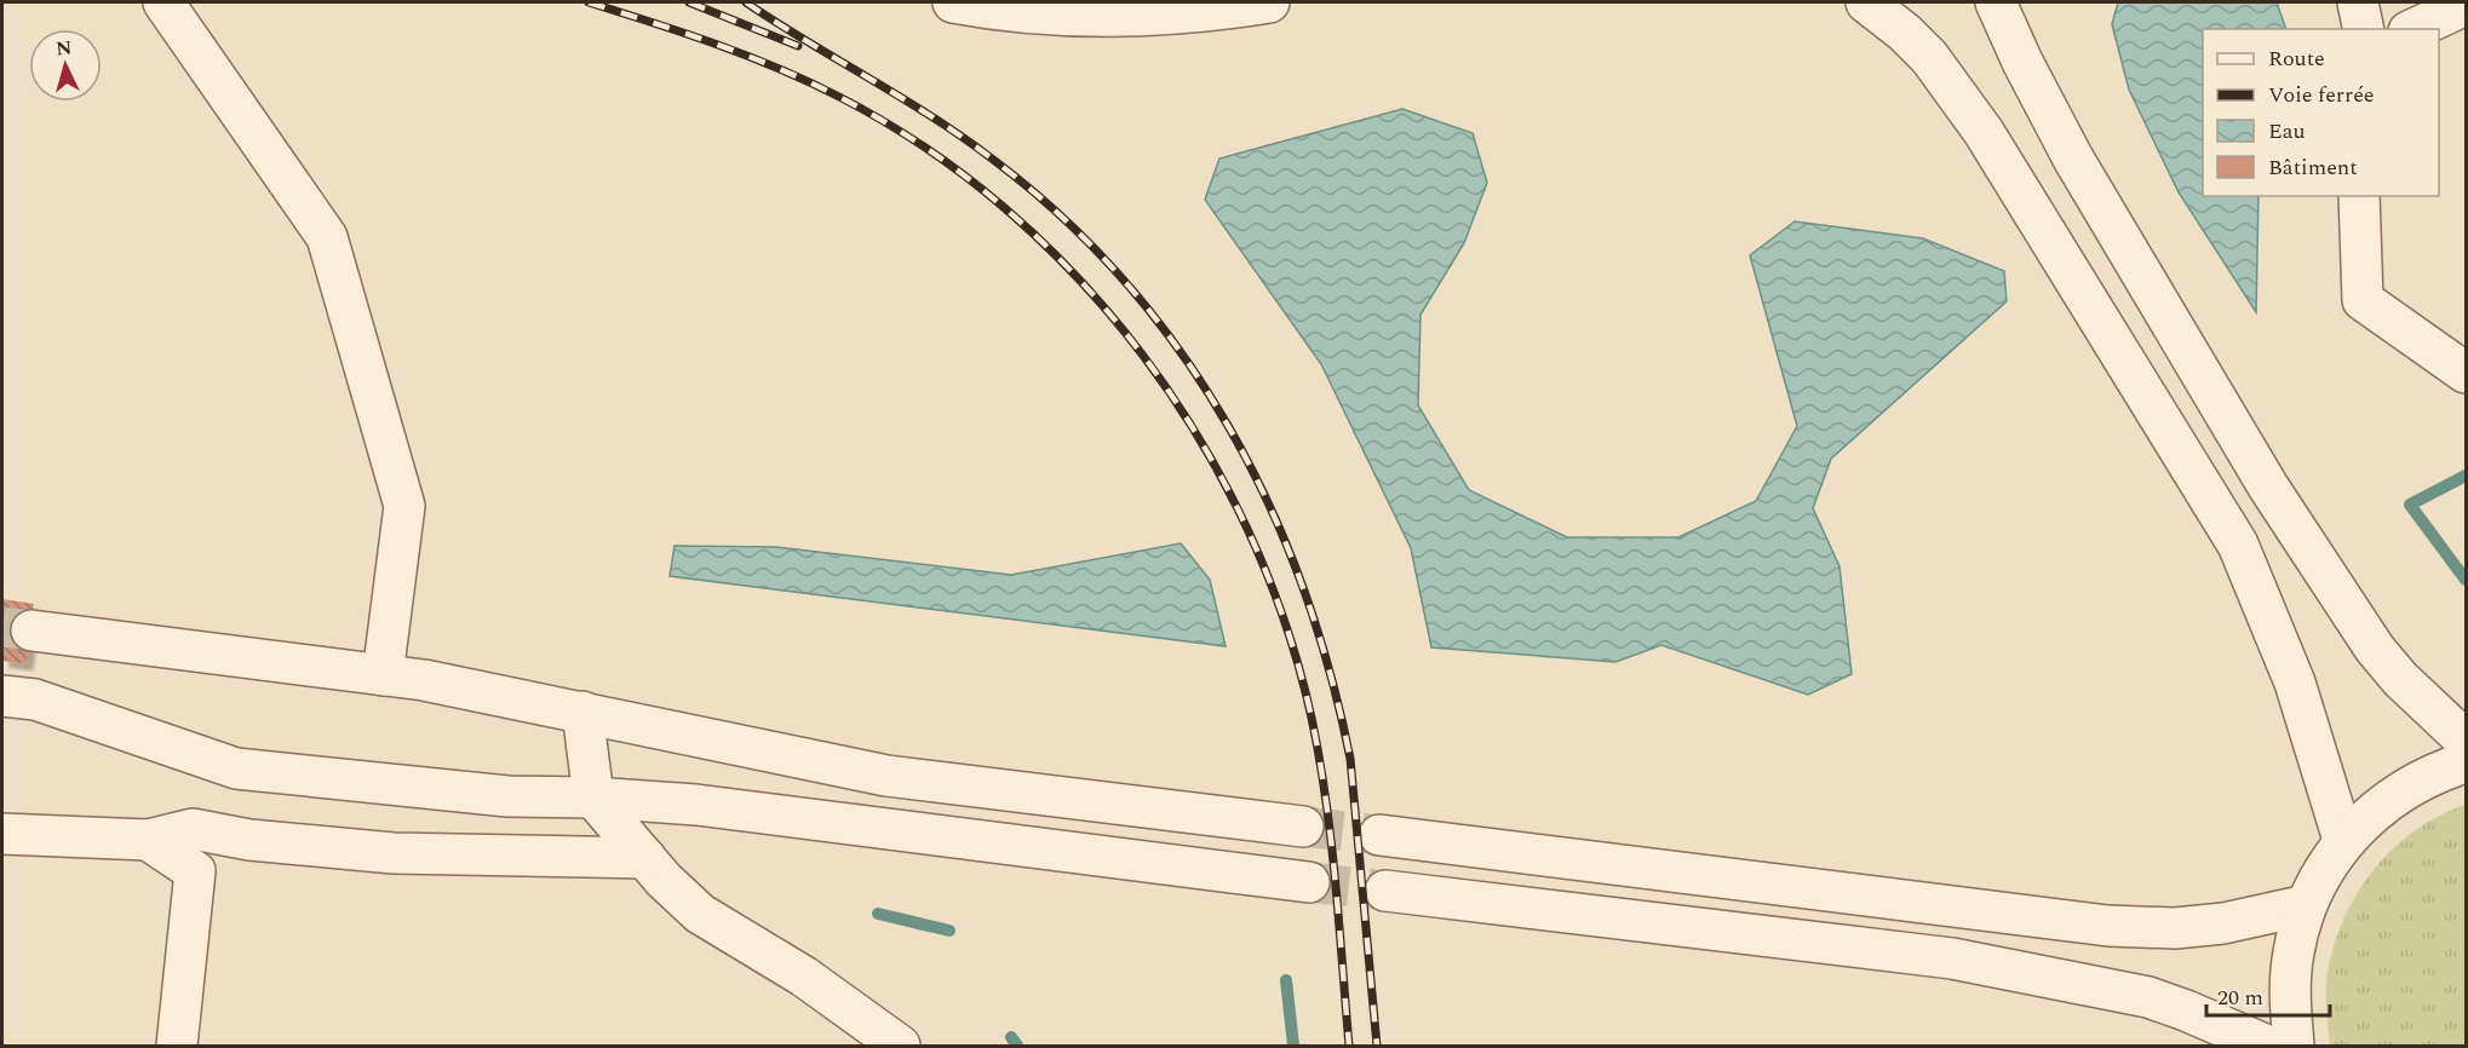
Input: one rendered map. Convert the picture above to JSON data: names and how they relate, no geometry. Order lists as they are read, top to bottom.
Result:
{
  "legend": [
    "Route",
    "Voie ferrée",
    "Eau",
    "Bâtiment"
  ],
  "scale_bar": "20 m",
  "north": "top"
}
